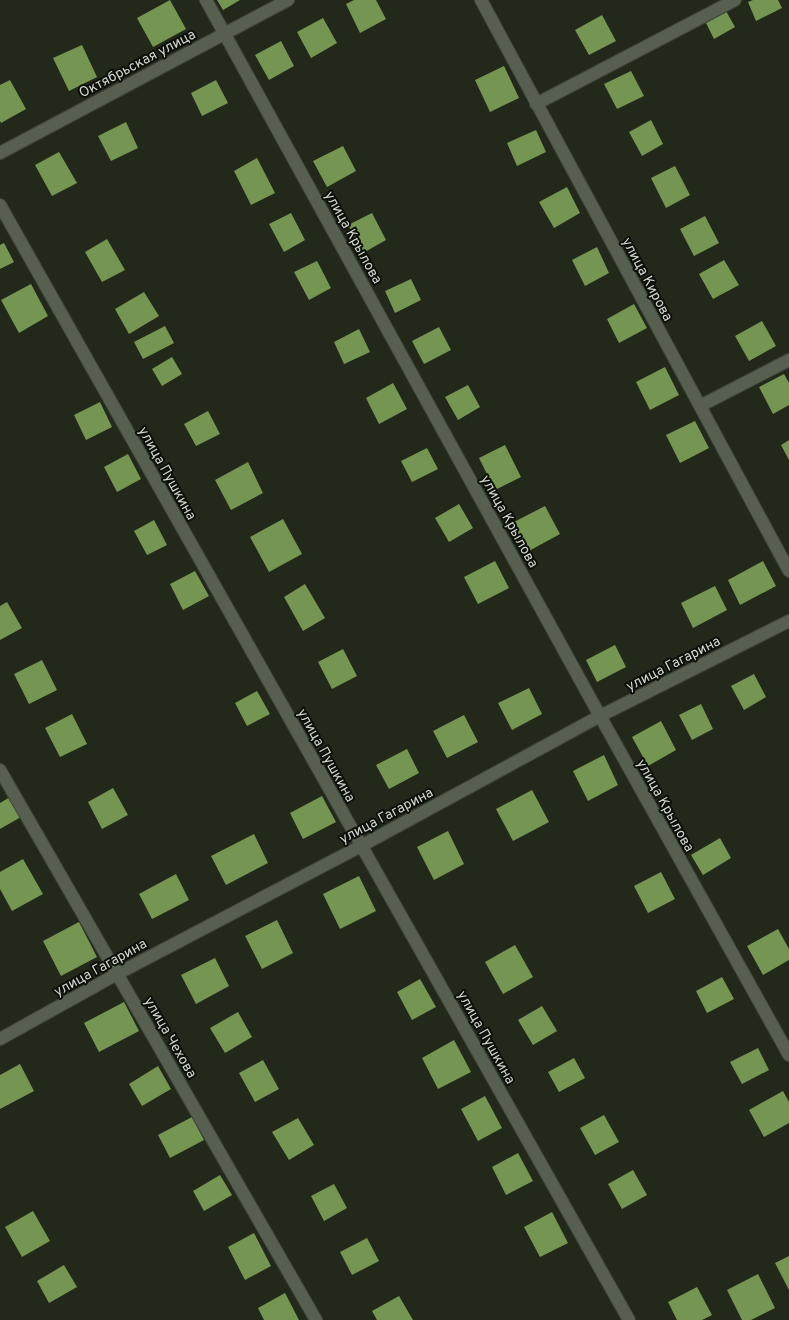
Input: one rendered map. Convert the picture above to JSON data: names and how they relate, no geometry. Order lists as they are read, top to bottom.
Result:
{
  "streets": {
    "street": [
      "Октябрьская улица",
      "улица Крылова",
      "улица Кирова",
      "улица Пушкина",
      "улица Гагарина",
      "улица Чехова"
    ]
  },
  "crossings": [
    ["Октябрьская улица", "улица Крылова"],
    ["улица Крылова", "улица Гагарина"],
    ["улица Пушкина", "улица Гагарина"],
    ["улица Гагарина", "улица Чехова"]
  ]
}
